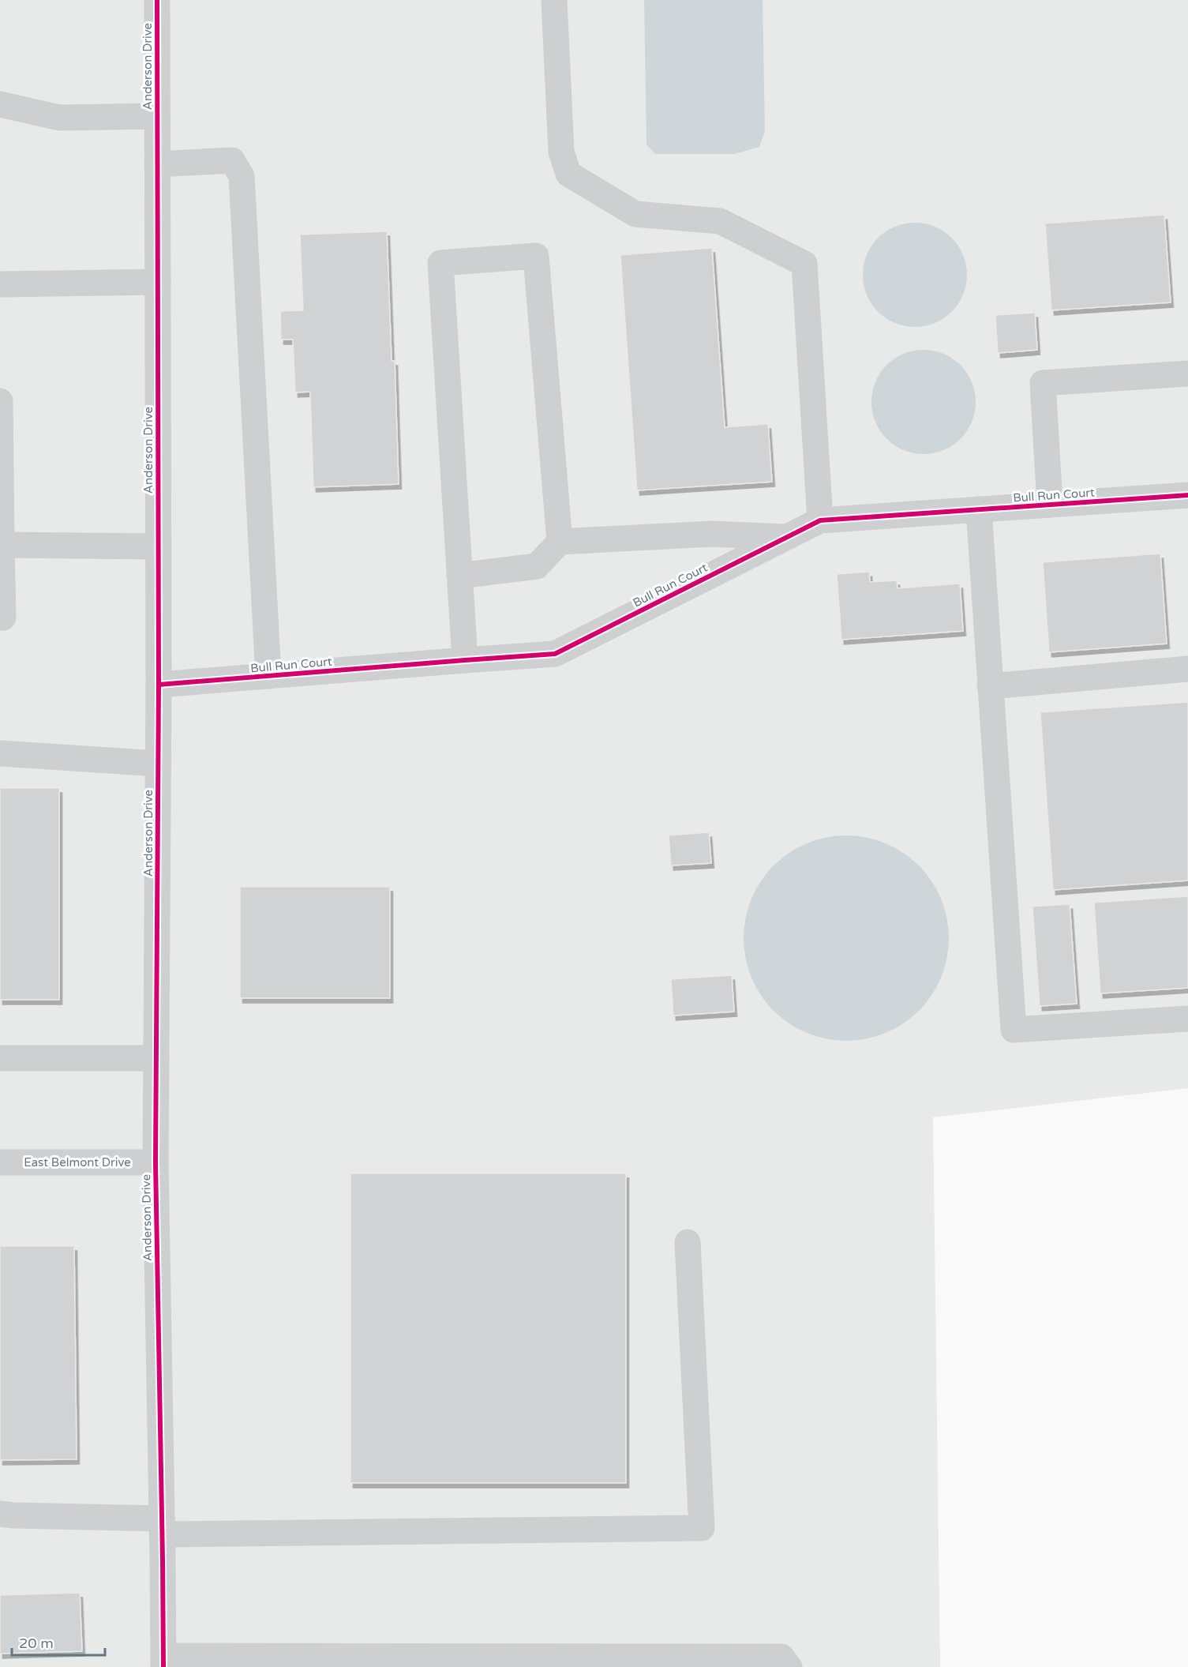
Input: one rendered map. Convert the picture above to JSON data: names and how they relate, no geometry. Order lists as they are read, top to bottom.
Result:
{
  "streets": {
    "street": ["Anderson Drive", "Bull Run Court", "East Belmont Drive"]
  },
  "crossings": [
    ["Anderson Drive", "Bull Run Court"],
    ["Anderson Drive", "East Belmont Drive"]
  ],
  "scale_bar": "20 m"
}
